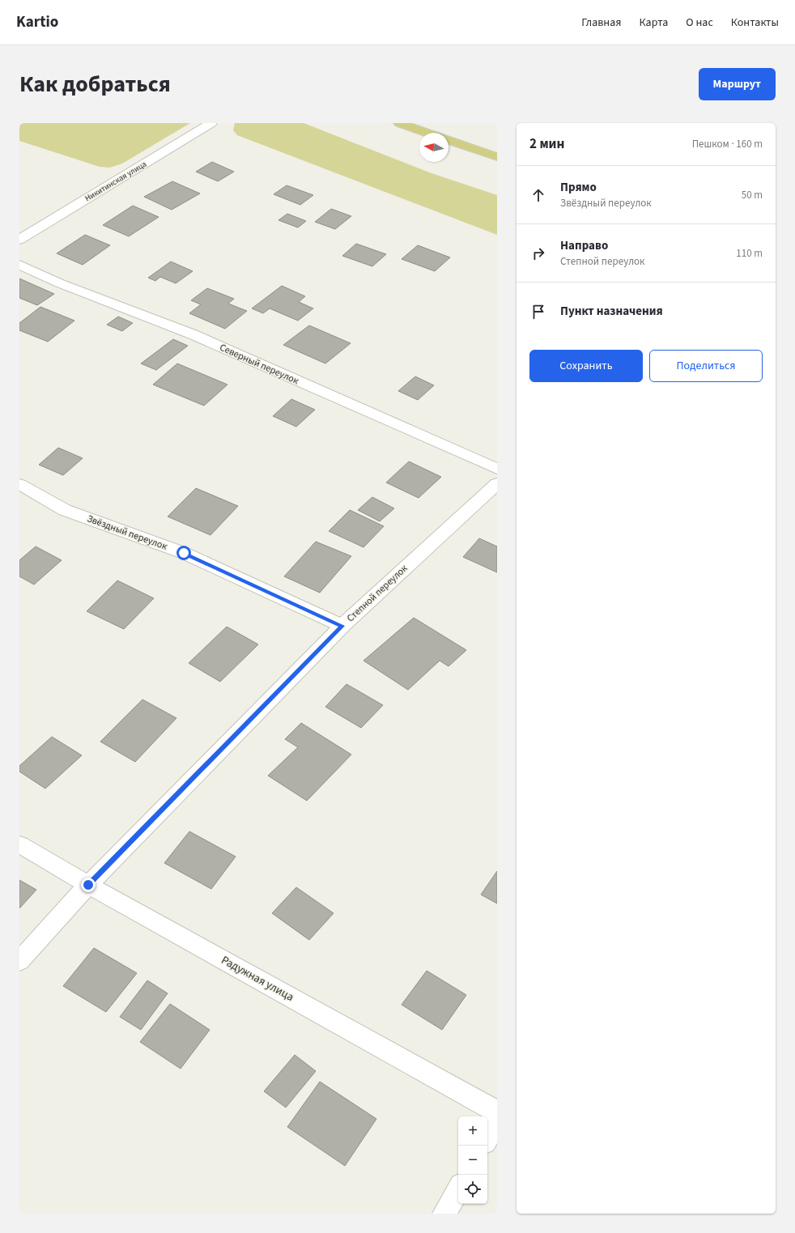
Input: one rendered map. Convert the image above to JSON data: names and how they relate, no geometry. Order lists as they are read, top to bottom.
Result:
{
  "streets": {
    "street": [
      "Никитинская улица",
      "Северный переулок",
      "Звёздный переулок",
      "Степной переулок",
      "Радужная улица"
    ]
  },
  "crossings": [
    ["Звёздный переулок", "Степной переулок"],
    ["Степной переулок", "Радужная улица"]
  ],
  "north": "left",
  "page": {
    "header": "Kartio",
    "nav": [
      "Главная",
      "Карта",
      "О нас",
      "Контакты"
    ],
    "title": "Как добраться",
    "buttons": [
      "Маршрут",
      ["Сохранить", "Поделиться"]
    ],
    "heading": ["2 мин", "Пешком · 160 m"],
    "list": [
      ["Прямо", "Звёздный переулок", "50 m"],
      ["Направо", "Степной переулок", "110 m"],
      "Пункт назначения"
    ],
    "map_buttons": ["+", "−"]
  }
}
